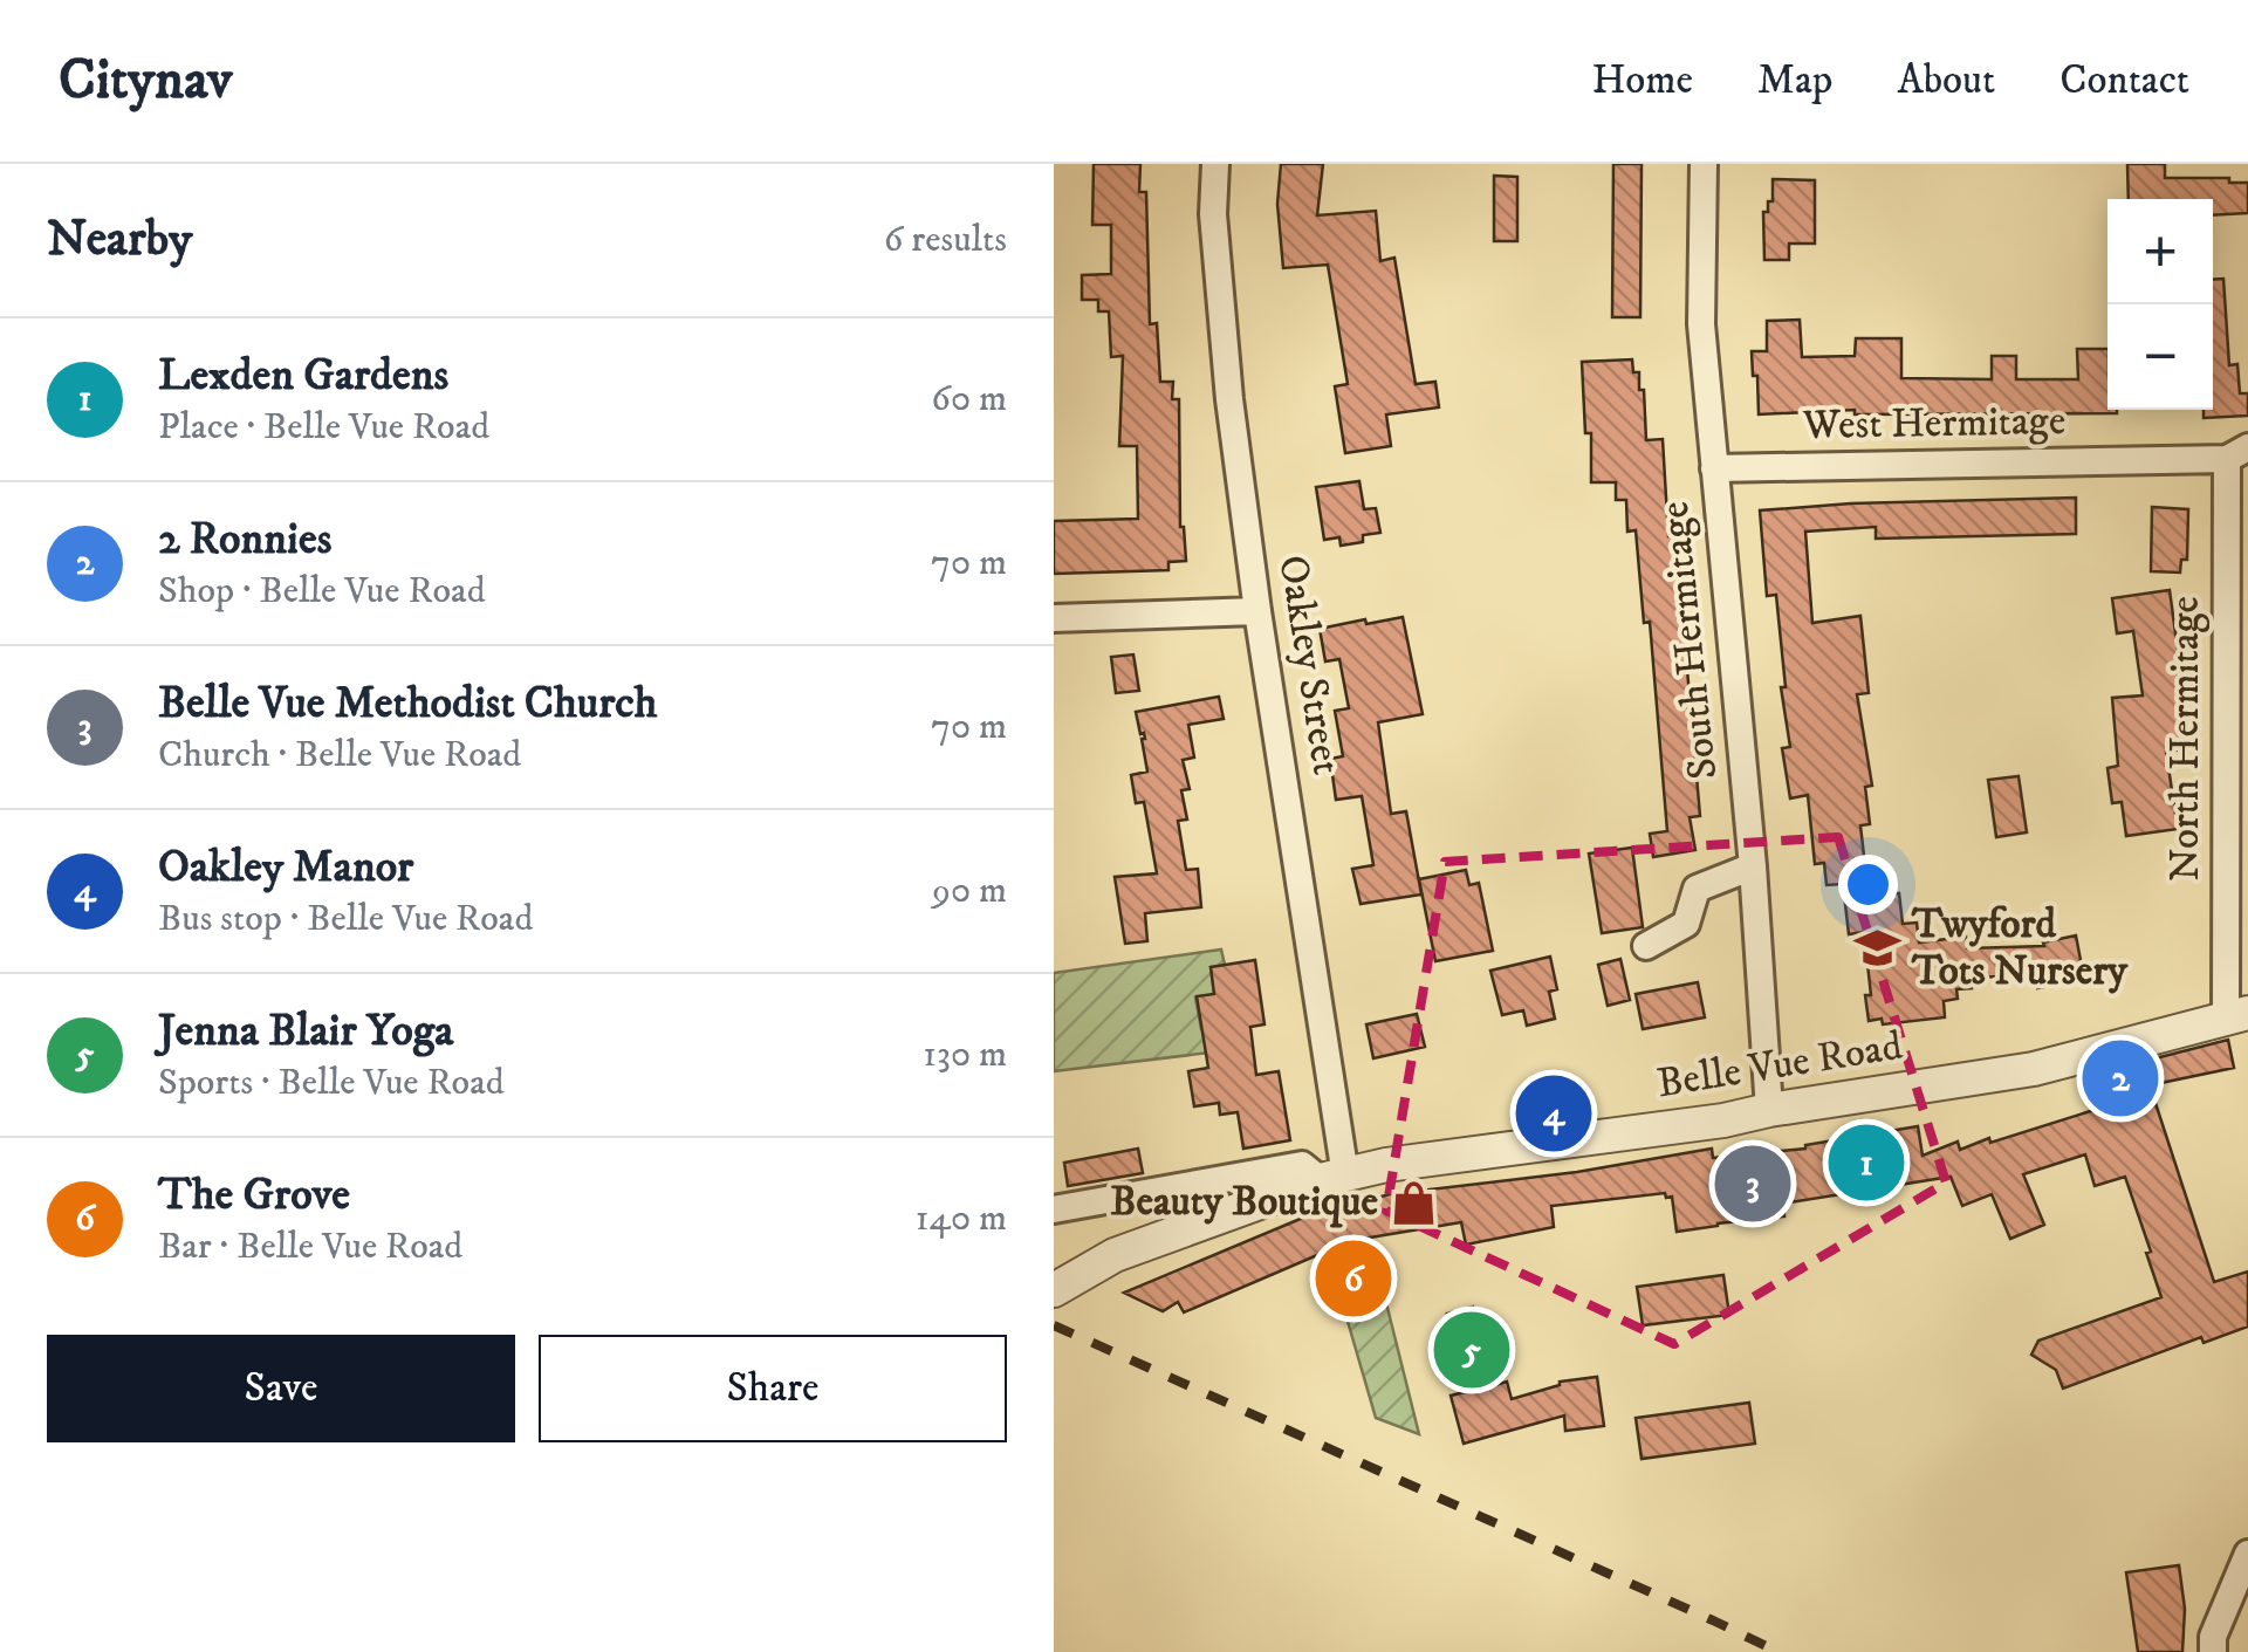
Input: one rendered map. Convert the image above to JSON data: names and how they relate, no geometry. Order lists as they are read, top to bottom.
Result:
{
  "streets": {
    "street": [
      "West Hermitage",
      "South Hermitage",
      "Oakley Street",
      "North Hermitage",
      "Belle Vue Road"
    ]
  },
  "crossings": [
    ["West Hermitage", "South Hermitage"],
    ["West Hermitage", "North Hermitage"],
    ["South Hermitage", "Belle Vue Road"],
    ["Oakley Street", "Belle Vue Road"],
    ["North Hermitage", "Belle Vue Road"]
  ],
  "places": {
    "school or university": ["Twyford Tots Nursery"],
    "shop": ["Beauty Boutique"]
  },
  "page": {
    "header": "Citynav",
    "nav": [
      "Home",
      "Map",
      "About",
      "Contact"
    ],
    "heading": ["Nearby", "6 results"],
    "map_buttons": ["+", "−"],
    "list": [
      {
        "mark": "1",
        "name": "Lexden Gardens",
        "note": "Place · Belle Vue Road",
        "value": "60 m"
      },
      {
        "mark": "2",
        "name": "2 Ronnies",
        "note": "Shop · Belle Vue Road",
        "value": "70 m"
      },
      {
        "mark": "3",
        "name": "Belle Vue Methodist Church",
        "note": "Church · Belle Vue Road",
        "value": "70 m"
      },
      {
        "mark": "4",
        "name": "Oakley Manor",
        "note": "Bus stop · Belle Vue Road",
        "value": "90 m"
      },
      {
        "mark": "5",
        "name": "Jenna Blair Yoga",
        "note": "Sports · Belle Vue Road",
        "value": "130 m"
      },
      {
        "mark": "6",
        "name": "The Grove",
        "note": "Bar · Belle Vue Road",
        "value": "140 m"
      }
    ],
    "pins": [
      "2",
      "4",
      "1",
      "3",
      "6",
      "5"
    ],
    "buttons": ["Save", "Share"]
  }
}
